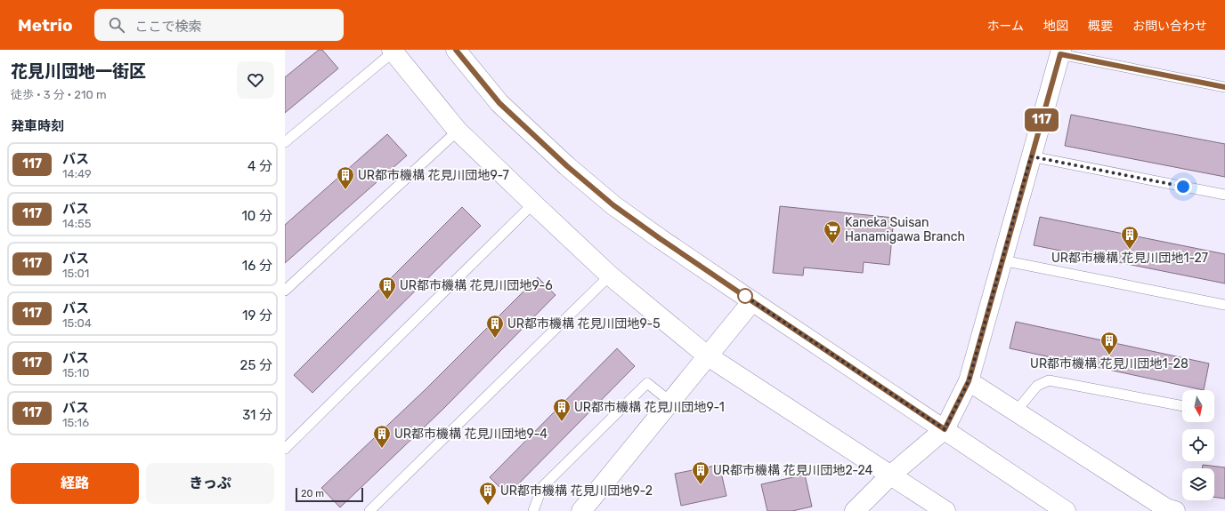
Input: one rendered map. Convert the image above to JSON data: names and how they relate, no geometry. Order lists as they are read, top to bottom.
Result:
{
  "places": {
    "building": [
      "UR都市機構 花見川団地9-7",
      "UR都市機構 花見川団地1-27",
      "UR都市機構 花見川団地9-6",
      "UR都市機構 花見川団地9-5",
      "UR都市機構 花見川団地1-28",
      "UR都市機構 花見川団地9-1",
      "UR都市機構 花見川団地9-4",
      "UR都市機構 花見川団地2-24",
      "UR都市機構 花見川団地9-2"
    ],
    "supermarket": ["Kaneka Suisan Hanamigawa Branch"]
  },
  "lines": ["bus line 117"],
  "scale_bar": "20 m",
  "north": "bottom",
  "page": {
    "header": "Metrio",
    "search": "ここで検索",
    "nav": [
      "ホーム",
      "地図",
      "概要",
      "お問い合わせ"
    ],
    "heading": [
      ["花見川団地一街区", "徒歩 · 3 分 · 210 m"],
      "発車時刻"
    ],
    "on_map": "117",
    "list": [
      {
        "mark": "117",
        "name": "バス",
        "note": "14:49",
        "value": "4 分"
      },
      {
        "mark": "117",
        "name": "バス",
        "note": "14:55",
        "value": "10 分"
      },
      {
        "mark": "117",
        "name": "バス",
        "note": "15:01",
        "value": "16 分"
      },
      {
        "mark": "117",
        "name": "バス",
        "note": "15:04",
        "value": "19 分"
      },
      {
        "mark": "117",
        "name": "バス",
        "note": "15:10",
        "value": "25 分"
      },
      {
        "mark": "117",
        "name": "バス",
        "note": "15:16",
        "value": "31 分"
      }
    ],
    "buttons": ["経路", "きっぷ"],
    "scale": "20 m"
  }
}
